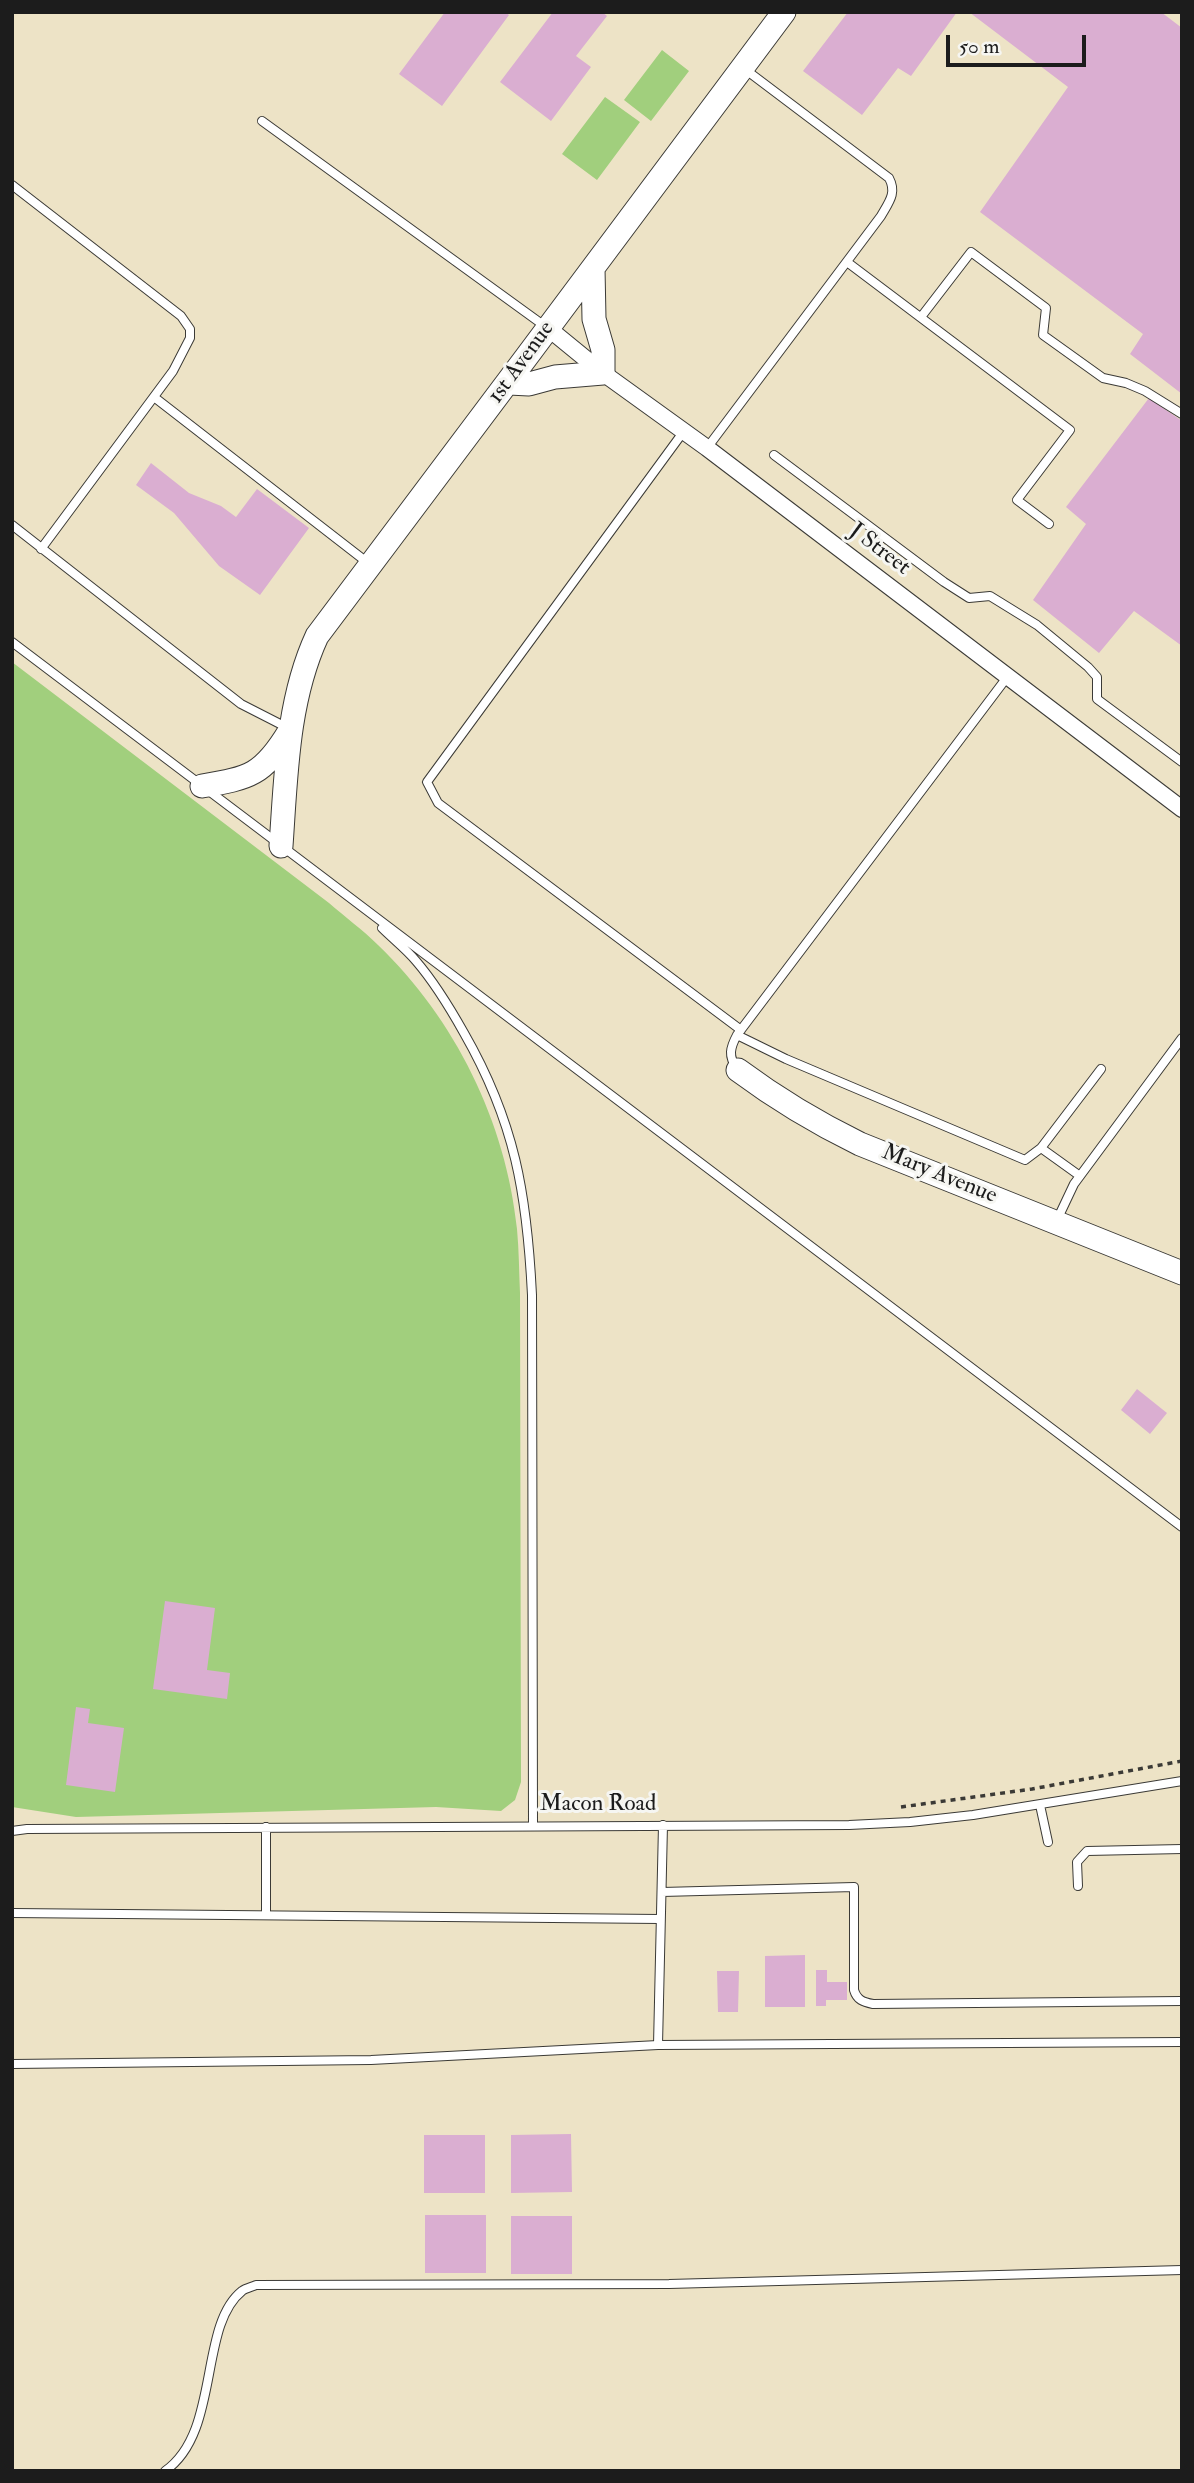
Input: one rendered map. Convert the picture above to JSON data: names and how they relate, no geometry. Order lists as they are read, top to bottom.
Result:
{
  "streets": {
    "street": ["1st Avenue", "J Street", "Mary Avenue"],
    "lane": ["Macon Road"]
  },
  "crossings": [
    ["1st Avenue", "J Street"]
  ],
  "scale_bar": "50 m"
}
